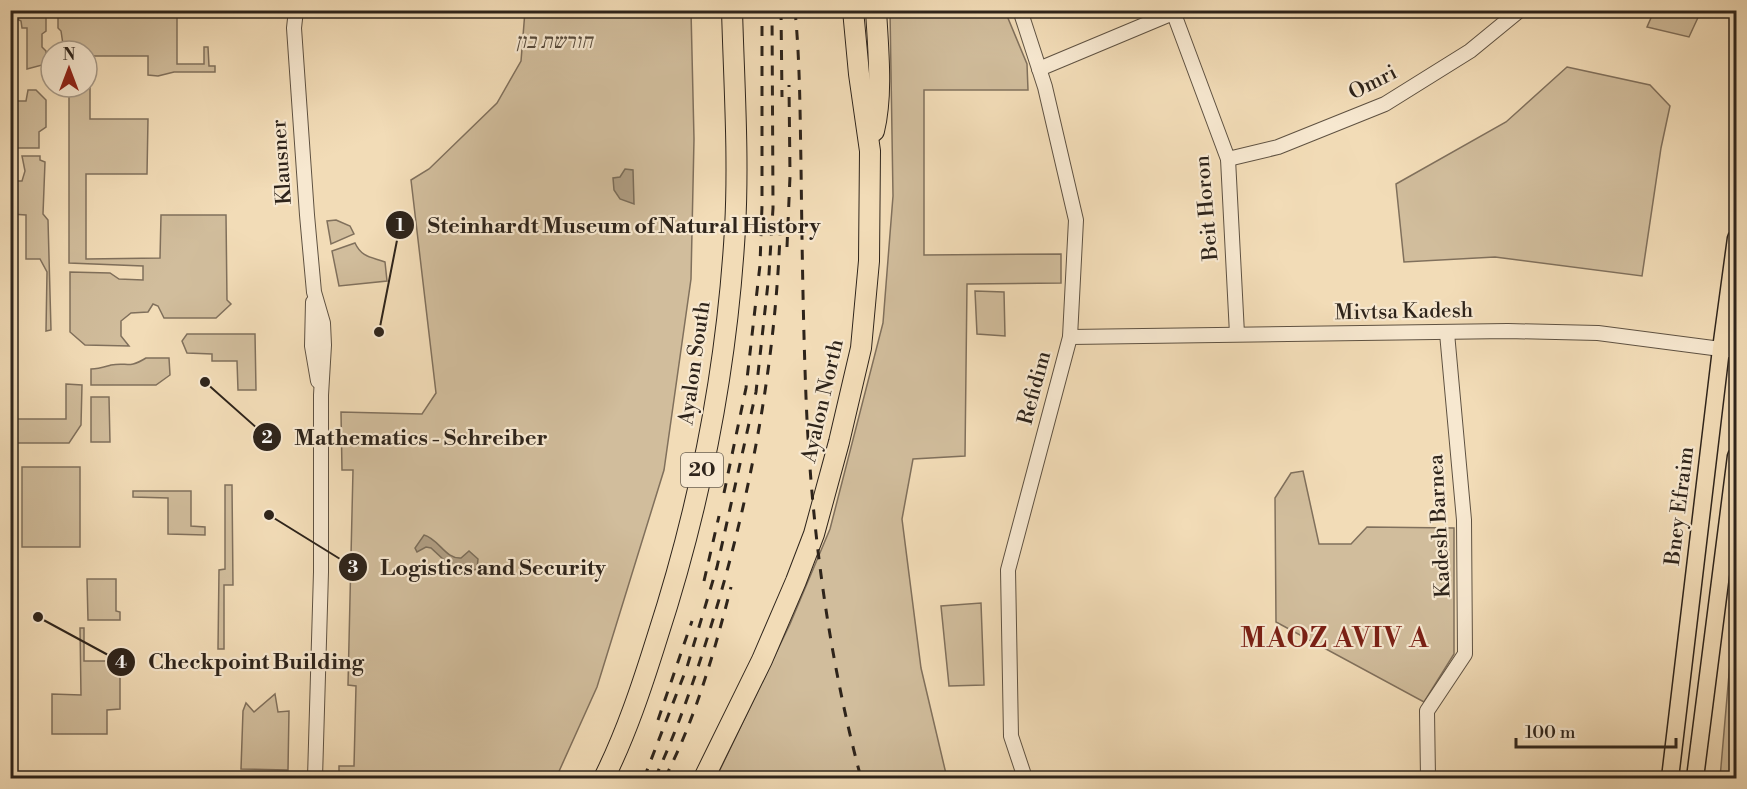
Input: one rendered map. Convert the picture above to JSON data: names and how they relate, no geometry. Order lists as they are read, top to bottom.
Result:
{
  "streets": {
    "highway": ["Ayalon South", "Ayalon North", "20"],
    "main road": ["Bney Efraim"],
    "street": [
      "Omri",
      "Klausner",
      "Beit Horon",
      "Mivtsa Kadesh",
      "Refidim",
      "Kadesh Barnea"
    ]
  },
  "crossings": [
    ["Omri", "Beit Horon"],
    ["Beit Horon", "Mivtsa Kadesh"],
    ["Mivtsa Kadesh", "Refidim"],
    ["Mivtsa Kadesh", "Bney Efraim"],
    ["Mivtsa Kadesh", "Kadesh Barnea"]
  ],
  "districts": ["MAOZ AVIV A"],
  "parks": ["חורשת בון"],
  "places": [
    "Steinhardt Museum of Natural History",
    "Mathematics - Schreiber",
    "Logistics and Security",
    "Checkpoint Building"
  ],
  "scale_bar": "100 m",
  "north": "top"
}
